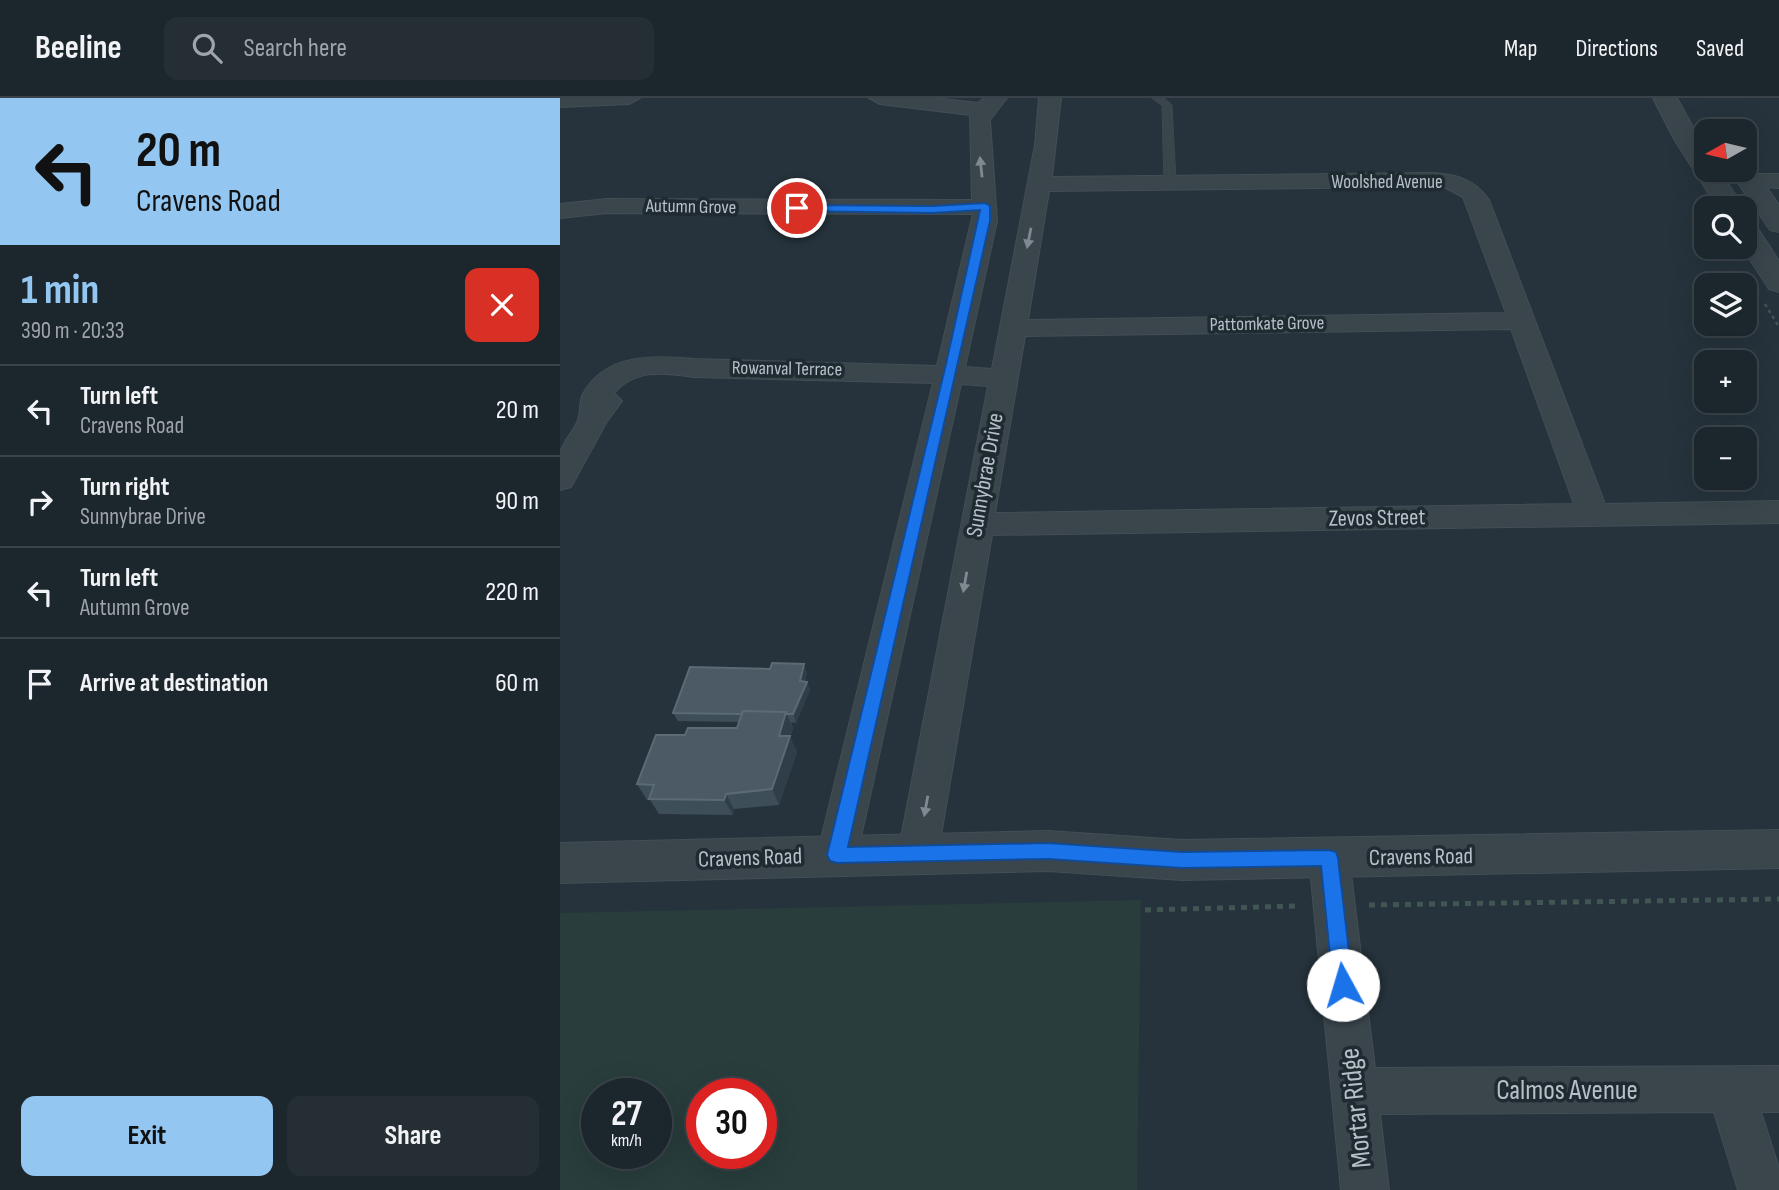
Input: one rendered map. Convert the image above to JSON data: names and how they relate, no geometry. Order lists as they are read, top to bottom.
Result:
{
  "streets": {
    "street": [
      "Woolshed Avenue",
      "Autumn Grove",
      "Pattomkate Grove",
      "Rowanval Terrace",
      "Sunnybrae Drive",
      "Zevos Street",
      "Cravens Road",
      "Calmos Avenue",
      "Mortar Ridge"
    ]
  },
  "crossings": [
    ["Woolshed Avenue", "Pattomkate Grove"],
    ["Woolshed Avenue", "Sunnybrae Drive"],
    ["Woolshed Avenue", "Zevos Street"],
    ["Pattomkate Grove", "Sunnybrae Drive"],
    ["Rowanval Terrace", "Sunnybrae Drive"],
    ["Sunnybrae Drive", "Zevos Street"],
    ["Sunnybrae Drive", "Cravens Road"],
    ["Cravens Road", "Mortar Ridge"],
    ["Calmos Avenue", "Mortar Ridge"]
  ],
  "north": "left",
  "page": {
    "header": "Beeline",
    "search": "Search here",
    "nav": ["Map", "Directions", "Saved"],
    "turn": ["20 m", "Cravens Road"],
    "map_buttons": ["+", "−"],
    "heading": ["1 min", "390 m · 20:33"],
    "list": [
      {
        "name": "Turn left",
        "note": "Cravens Road",
        "value": "20 m"
      },
      {
        "name": "Turn right",
        "note": "Sunnybrae Drive",
        "value": "90 m"
      },
      {
        "name": "Turn left",
        "note": "Autumn Grove",
        "value": "220 m"
      },
      {
        "name": "Arrive at destination",
        "value": "60 m"
      }
    ],
    "speed": "27 km/h",
    "limit": "30",
    "buttons": ["Exit", "Share"]
  }
}
